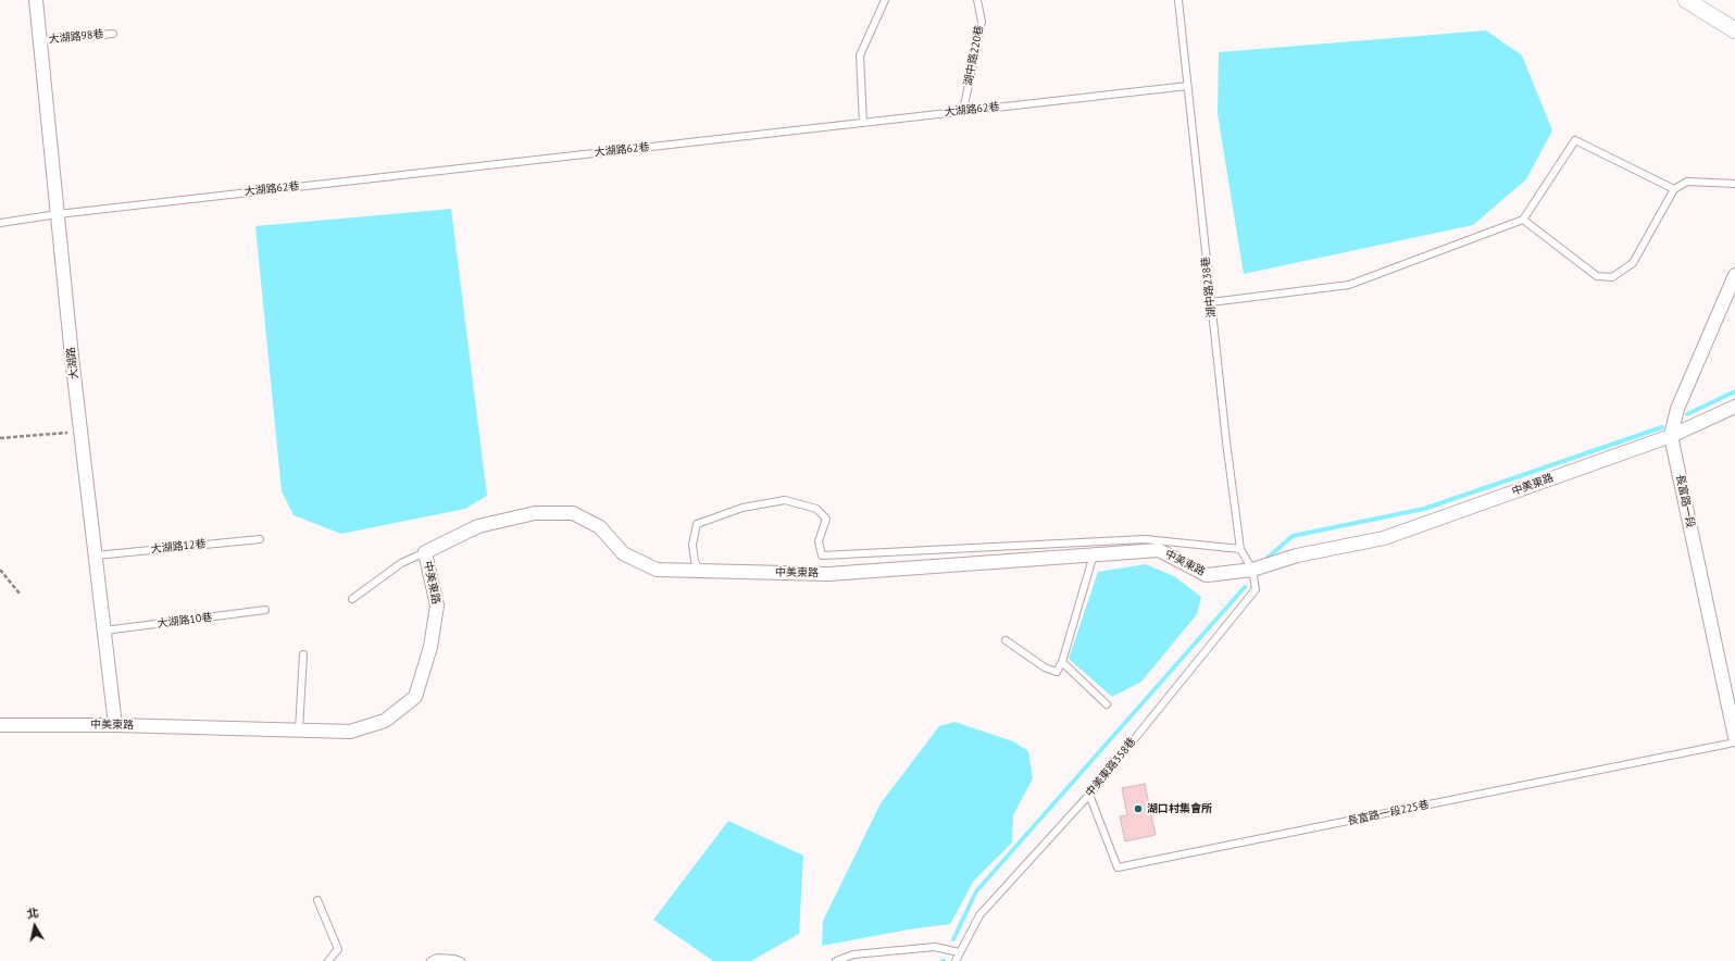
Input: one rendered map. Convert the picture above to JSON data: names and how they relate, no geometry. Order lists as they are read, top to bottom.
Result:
{
  "streets": {
    "street": ["大湖路", "中美東路", "長富路一段"],
    "lane": [
      "大湖路98巷",
      "湖中路220巷",
      "大湖路62巷",
      "湖中路238巷",
      "大湖路12巷",
      "大湖路10巷",
      "中美東路358巷",
      "長富路一段225巷"
    ]
  },
  "crossings": [
    ["大湖路98巷", "大湖路"],
    ["湖中路220巷", "大湖路62巷"],
    ["大湖路62巷", "湖中路238巷"],
    ["大湖路62巷", "大湖路"],
    ["湖中路238巷", "中美東路"],
    ["湖中路238巷", "中美東路358巷"],
    ["大湖路", "中美東路"],
    ["大湖路", "大湖路12巷"],
    ["大湖路", "大湖路10巷"],
    ["中美東路", "長富路一段"],
    ["中美東路", "中美東路358巷"],
    ["中美東路358巷", "長富路一段225巷"]
  ],
  "places": ["湖口村集會所"],
  "north": "top"
}
